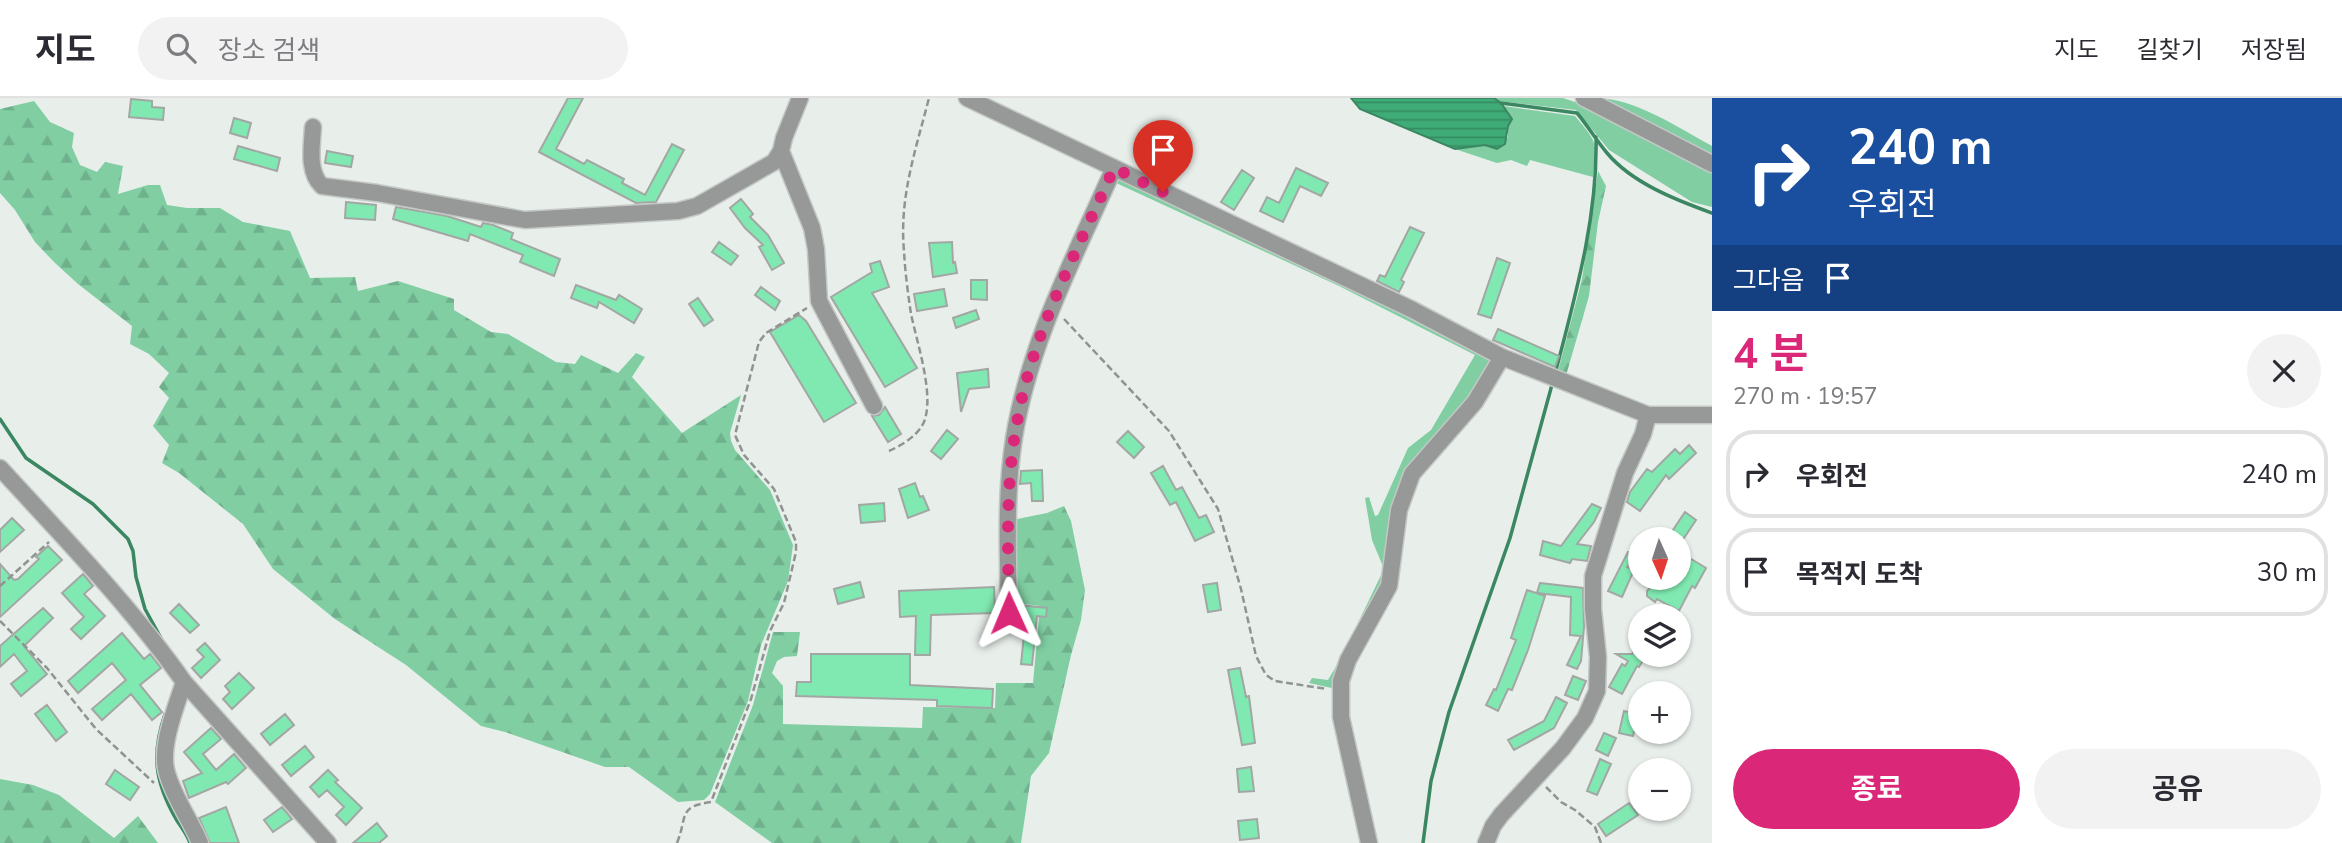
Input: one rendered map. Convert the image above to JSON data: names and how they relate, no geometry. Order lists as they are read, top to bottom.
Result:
{
  "north": "bottom",
  "page": {
    "header": "지도",
    "search": "장소 검색",
    "nav": ["지도", "길찾기", "저장됨"],
    "turn": ["240 m", "우회전"],
    "then": "그다음",
    "heading": ["4 분", "270 m · 19:57"],
    "list": [
      {
        "name": "우회전",
        "value": "240 m"
      },
      {
        "name": "목적지 도착",
        "value": "30 m"
      }
    ],
    "map_buttons": ["+", "−"],
    "buttons": ["종료", "공유"]
  }
}
